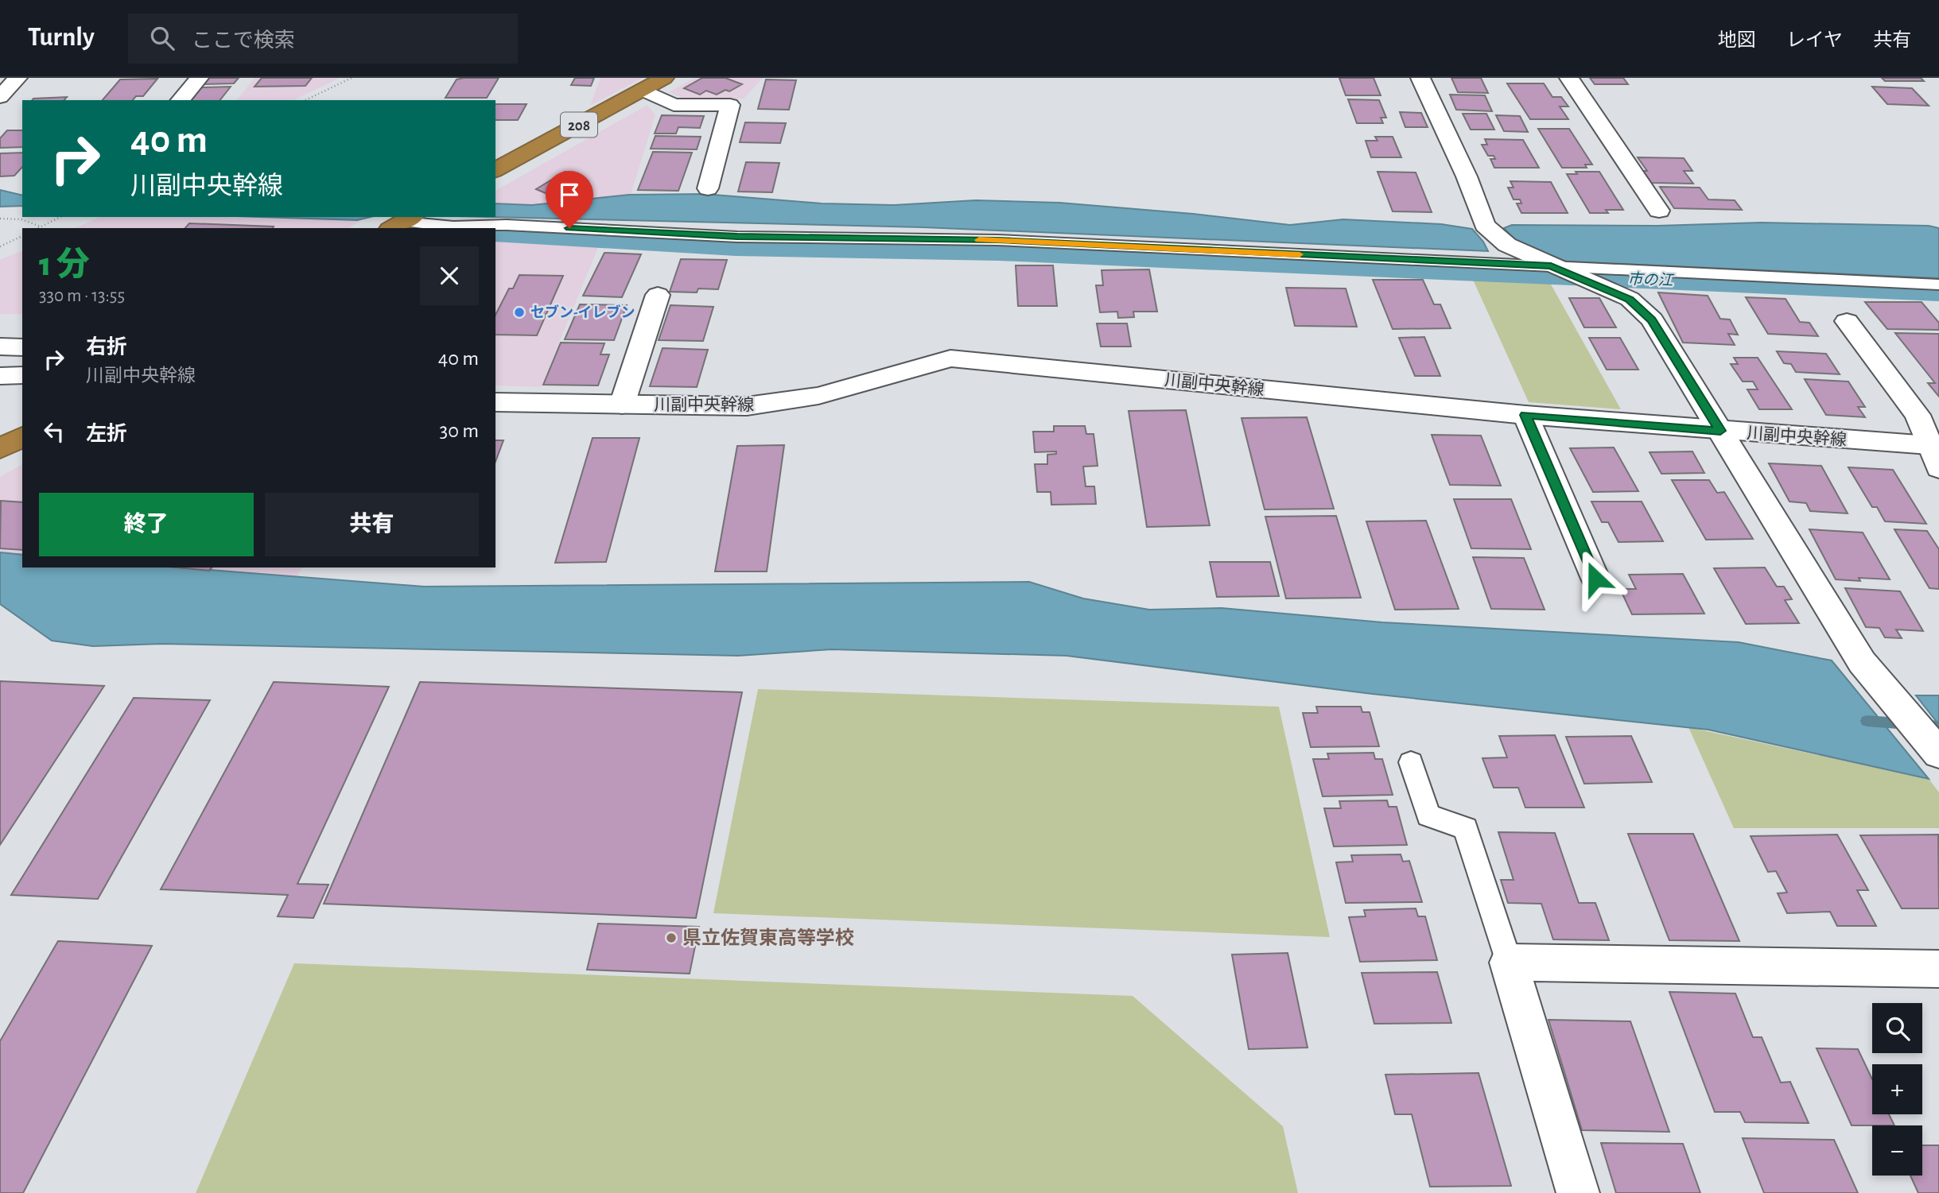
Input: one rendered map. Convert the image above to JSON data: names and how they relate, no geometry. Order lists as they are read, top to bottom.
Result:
{
  "streets": {
    "highway": ["208"],
    "street": ["川副中央幹線"]
  },
  "water": ["市の江"],
  "places": ["セブン-イレブン", "県立佐賀東高等学校"],
  "page": {
    "header": "Turnly",
    "search": "ここで検索",
    "nav": ["地図", "レイヤ", "共有"],
    "turn": ["40 m", "川副中央幹線"],
    "heading": ["1 分", "330 m · 13:55"],
    "list": [
      {
        "name": "右折",
        "note": "川副中央幹線",
        "value": "40 m"
      },
      {
        "name": "左折",
        "value": "30 m"
      }
    ],
    "buttons": ["終了", "共有"],
    "map_buttons": ["+", "−"]
  }
}
